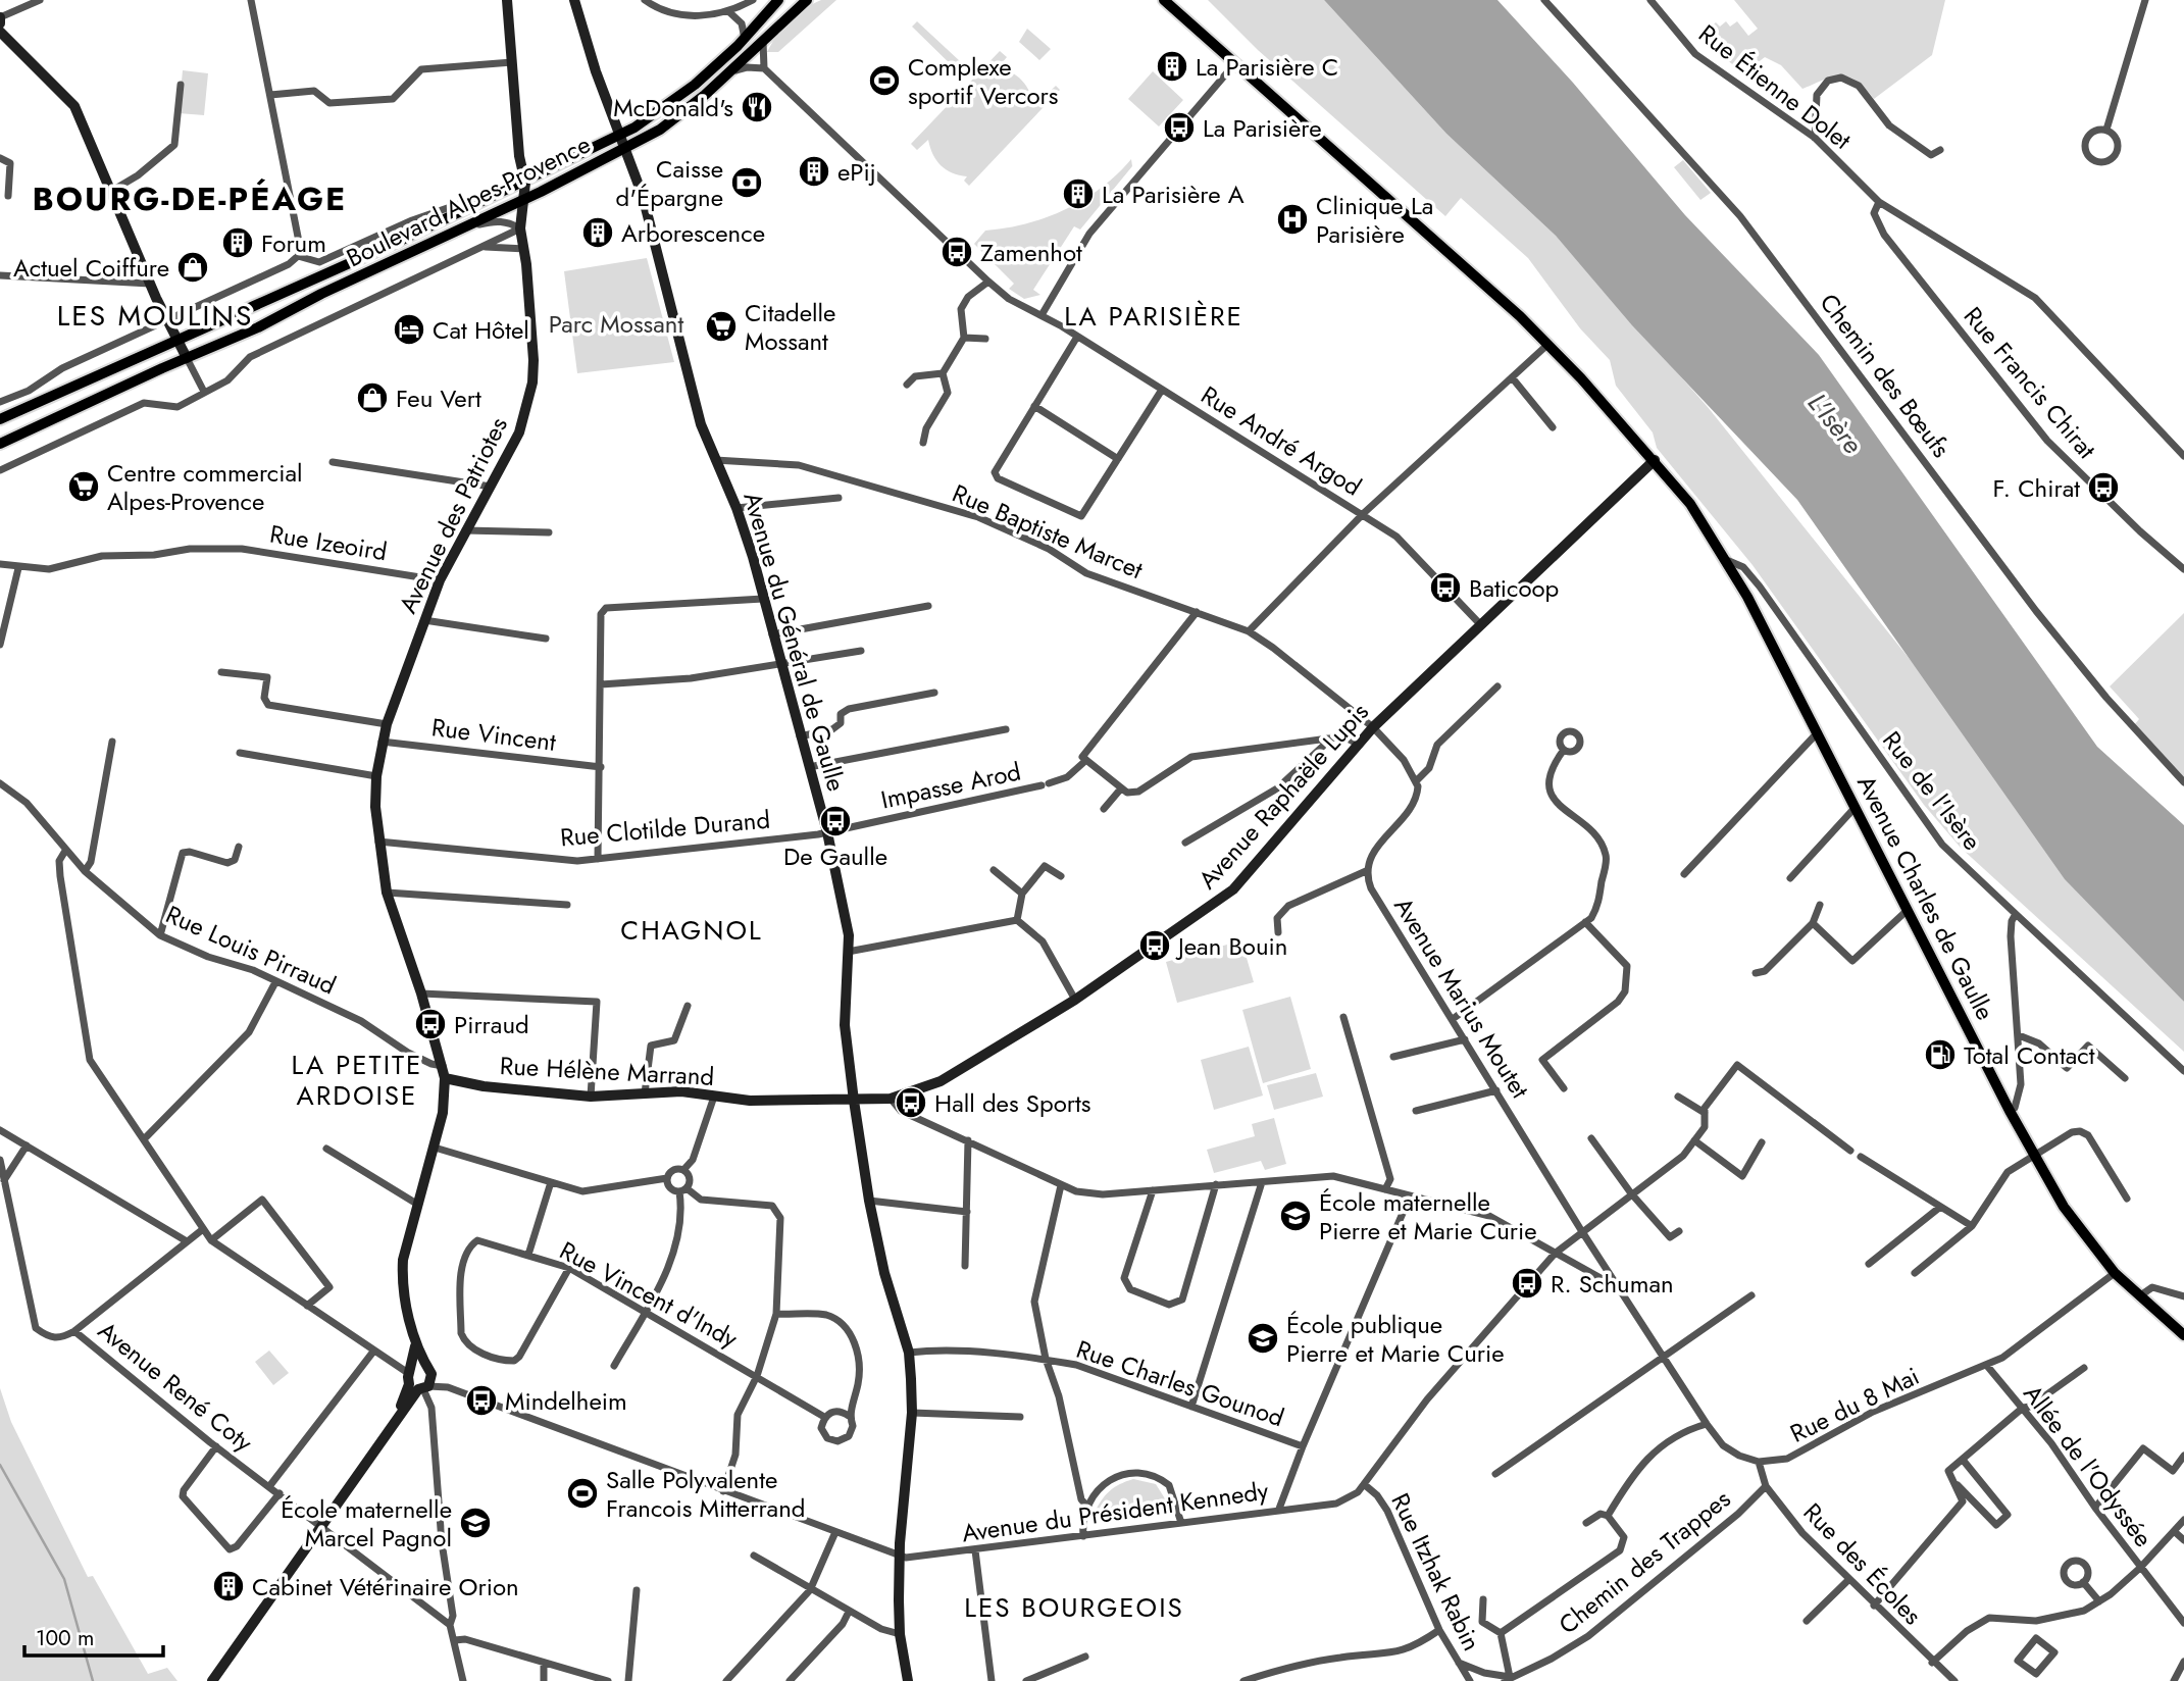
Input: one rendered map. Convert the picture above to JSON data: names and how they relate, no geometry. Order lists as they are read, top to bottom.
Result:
{
  "streets": {
    "main road": ["Boulevard Alpes-Provence", "Avenue Charles de Gaulle"],
    "street": [
      "Rue Étienne Dolet",
      "Chemin des Bœufs",
      "Rue Francis Chirat",
      "Rue André Argod",
      "Avenue des Patriotes",
      "Rue Baptiste Marcet",
      "Rue Izeoird",
      "Avenue du Général de Gaulle",
      "Rue Vincent",
      "Impasse Arod",
      "Rue de l'Isère",
      "Avenue Raphaële Lupis",
      "Rue Clotilde Durand",
      "Rue Louis Pirraud",
      "Avenue Marius Moutet",
      "Rue Hélène Marrand",
      "Rue Vincent d'Indy",
      "Rue Charles Gounod",
      "Avenue René Coty",
      "Rue du 8 Mai",
      "Allée de l'Odyssée",
      "Avenue du Président Kennedy",
      "Chemin des Trappes",
      "Rue des Écoles",
      "Rue Itzhak Rabin"
    ]
  },
  "crossings": [
    ["Rue Étienne Dolet", "Rue Francis Chirat"],
    ["Boulevard Alpes-Provence", "Avenue des Patriotes"],
    ["Boulevard Alpes-Provence", "Avenue du Général de Gaulle"],
    ["Rue André Argod", "Avenue Raphaële Lupis"],
    ["Avenue des Patriotes", "Rue Izeoird"],
    ["Avenue des Patriotes", "Rue Vincent"],
    ["Avenue des Patriotes", "Rue Clotilde Durand"],
    ["Avenue des Patriotes", "Rue Louis Pirraud"],
    ["Avenue des Patriotes", "Rue Hélène Marrand"],
    ["Rue Baptiste Marcet", "Avenue du Général de Gaulle"],
    ["Rue Baptiste Marcet", "Avenue Raphaële Lupis"],
    ["Avenue du Général de Gaulle", "Impasse Arod"],
    ["Avenue du Général de Gaulle", "Avenue Raphaële Lupis"],
    ["Avenue du Général de Gaulle", "Rue Clotilde Durand"],
    ["Avenue du Général de Gaulle", "Rue Hélène Marrand"],
    ["Avenue du Général de Gaulle", "Rue Charles Gounod"],
    ["Avenue du Général de Gaulle", "Avenue du Président Kennedy"],
    ["Impasse Arod", "Rue Clotilde Durand"],
    ["Rue de l'Isère", "Avenue Charles de Gaulle"],
    ["Avenue Raphaële Lupis", "Avenue Charles de Gaulle"],
    ["Avenue Raphaële Lupis", "Rue Hélène Marrand"],
    ["Avenue Charles de Gaulle", "Rue du 8 Mai"],
    ["Rue du 8 Mai", "Allée de l'Odyssée"],
    ["Rue du 8 Mai", "Rue des Écoles"],
    ["Avenue du Président Kennedy", "Rue Itzhak Rabin"],
    ["Chemin des Trappes", "Rue des Écoles"]
  ],
  "districts": [
    "BOURG-DE-PÉAGE",
    "LES MOULINS",
    "LA PARISIÈRE",
    "CHAGNOL",
    "LA PETITE ARDOISE",
    "LES BOURGEOIS"
  ],
  "water": ["L'Isère"],
  "parks": ["Parc Mossant"],
  "places": {
    "building": [
      "La Parisière C",
      "ePij",
      "La Parisière A",
      "Arborescence",
      "Forum",
      "Cabinet Vétérinaire Orion"
    ],
    "sports": ["Complexe sportif Vercors", "Salle Polyvalente Francois Mitterrand"],
    "restaurant": ["McDonald's"],
    "bus stop": [
      "La Parisière",
      "Zamenhot",
      "F. Chirat",
      "Baticoop",
      "De Gaulle",
      "Jean Bouin",
      "Pirraud",
      "Hall des Sports",
      "R. Schuman",
      "Mindelheim"
    ],
    "bank": ["Caisse d'Épargne"],
    "hospital": ["Clinique La Parisière"],
    "shop": ["Actuel Coiffure", "Feu Vert"],
    "supermarket": ["Citadelle Mossant", "Centre commercial Alpes-Provence"],
    "hotel": ["Cat Hôtel"],
    "fuel station": ["Total Contact"],
    "school or university": ["École maternelle Pierre et Marie Curie", "École publique Pierre et Marie Curie", "École maternelle Marcel Pagnol"]
  },
  "scale_bar": "100 m"
}
